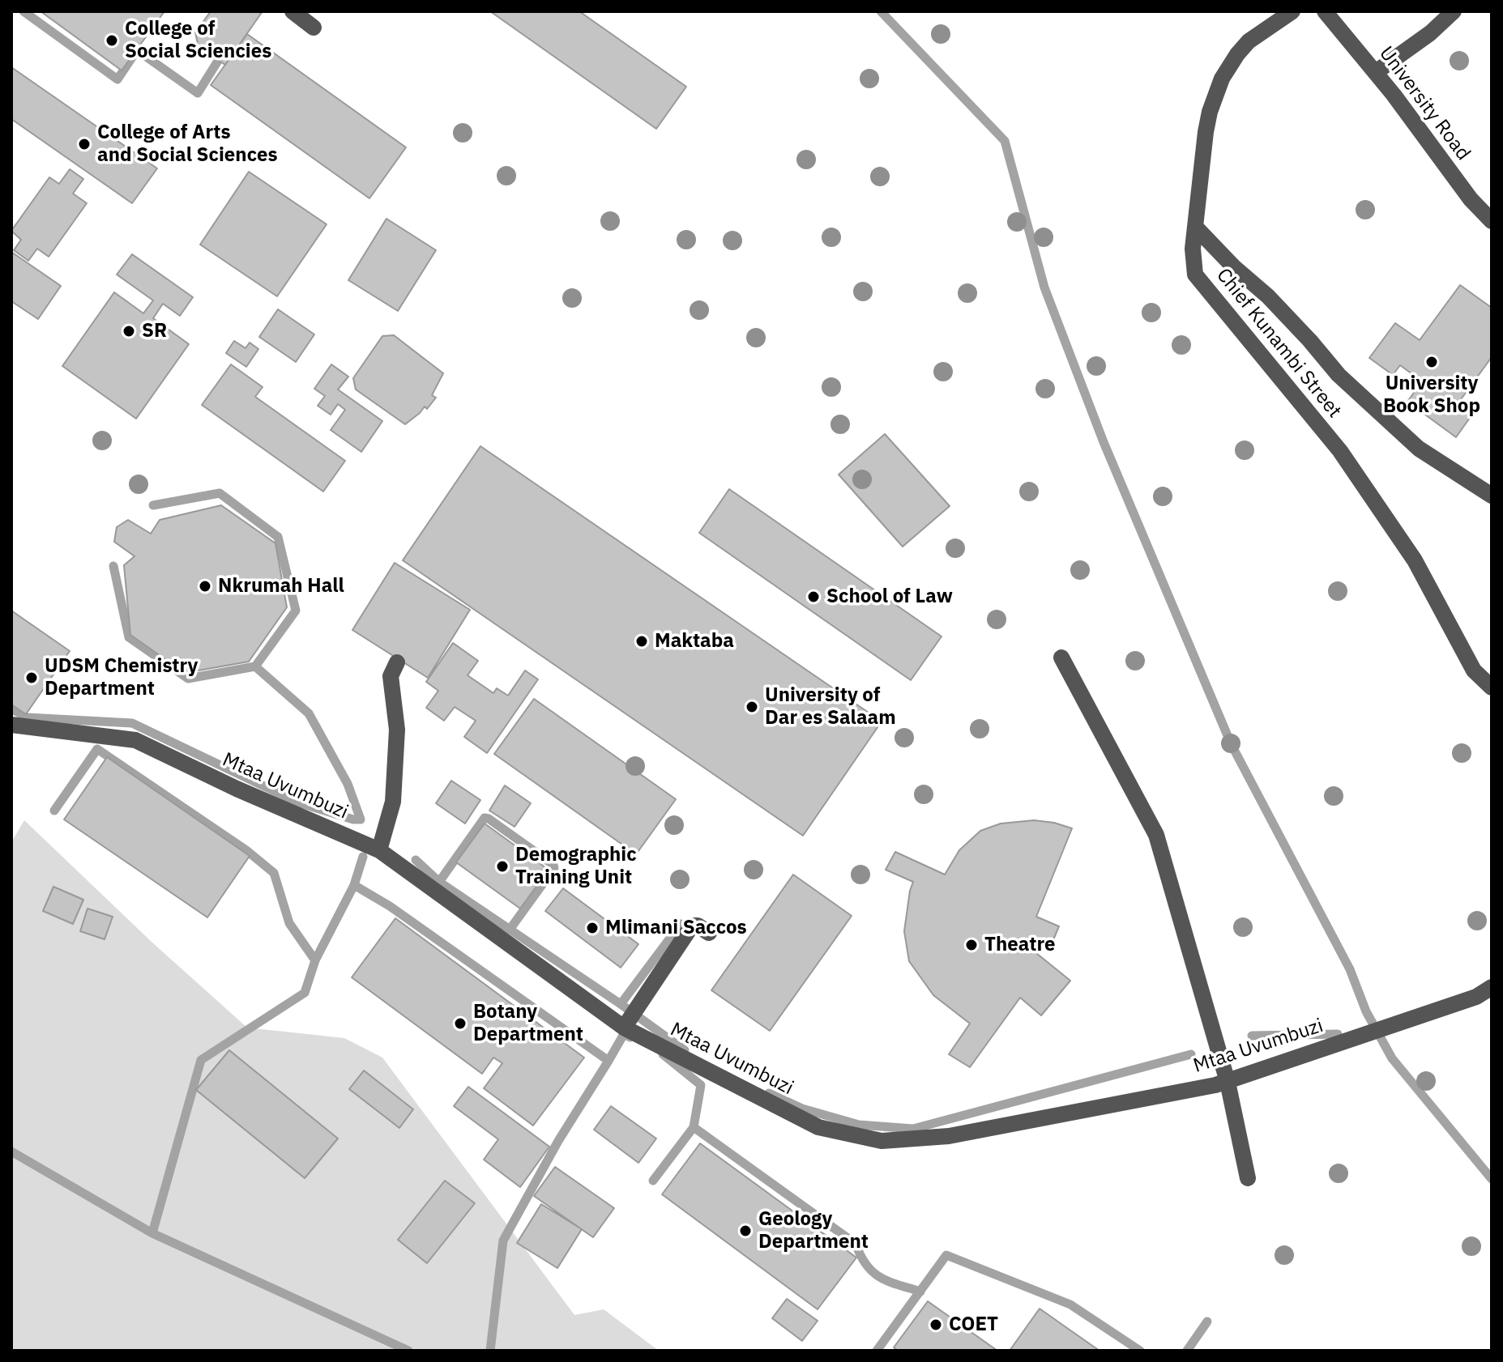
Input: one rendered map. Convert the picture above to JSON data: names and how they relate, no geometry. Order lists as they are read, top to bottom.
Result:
{
  "streets": {
    "street": ["University Road", "Chief Kunambi Street", "Mtaa Uvumbuzi"]
  },
  "places": [
    "College of Social Sciencies",
    "College of Arts and Social Sciences",
    "SR",
    "University Book Shop",
    "Nkrumah Hall",
    "School of Law",
    "Maktaba",
    "UDSM Chemistry Department",
    "University of Dar es Salaam",
    "Demographic Training Unit",
    "Mlimani Saccos",
    "Theatre",
    "Botany Department",
    "Geology Department",
    "COET"
  ]
}
